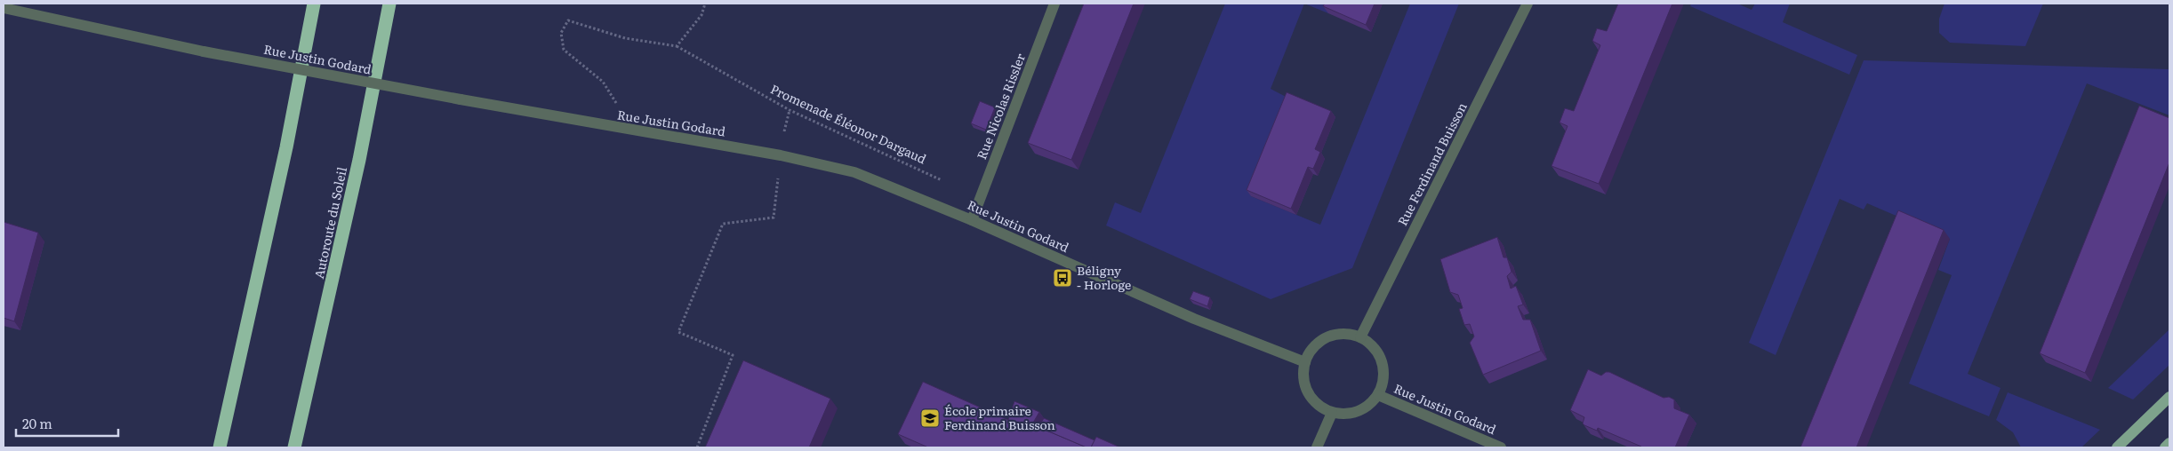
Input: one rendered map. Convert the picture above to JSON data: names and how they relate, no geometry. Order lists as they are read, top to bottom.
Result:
{
  "streets": {
    "highway": ["Autoroute du Soleil"],
    "street": ["Rue Justin Godard", "Rue Nicolas Rissler", "Rue Ferdinand Buisson"],
    "path": ["Promenade Éléonor Dargaud"]
  },
  "crossings": [
    ["Rue Justin Godard", "Rue Nicolas Rissler"],
    ["Rue Justin Godard", "Promenade Éléonor Dargaud"],
    ["Rue Justin Godard", "Rue Ferdinand Buisson"]
  ],
  "places": {
    "bus stop": ["Béligny - Horloge"],
    "school or university": ["École primaire Ferdinand Buisson"]
  },
  "scale_bar": "20 m"
}
